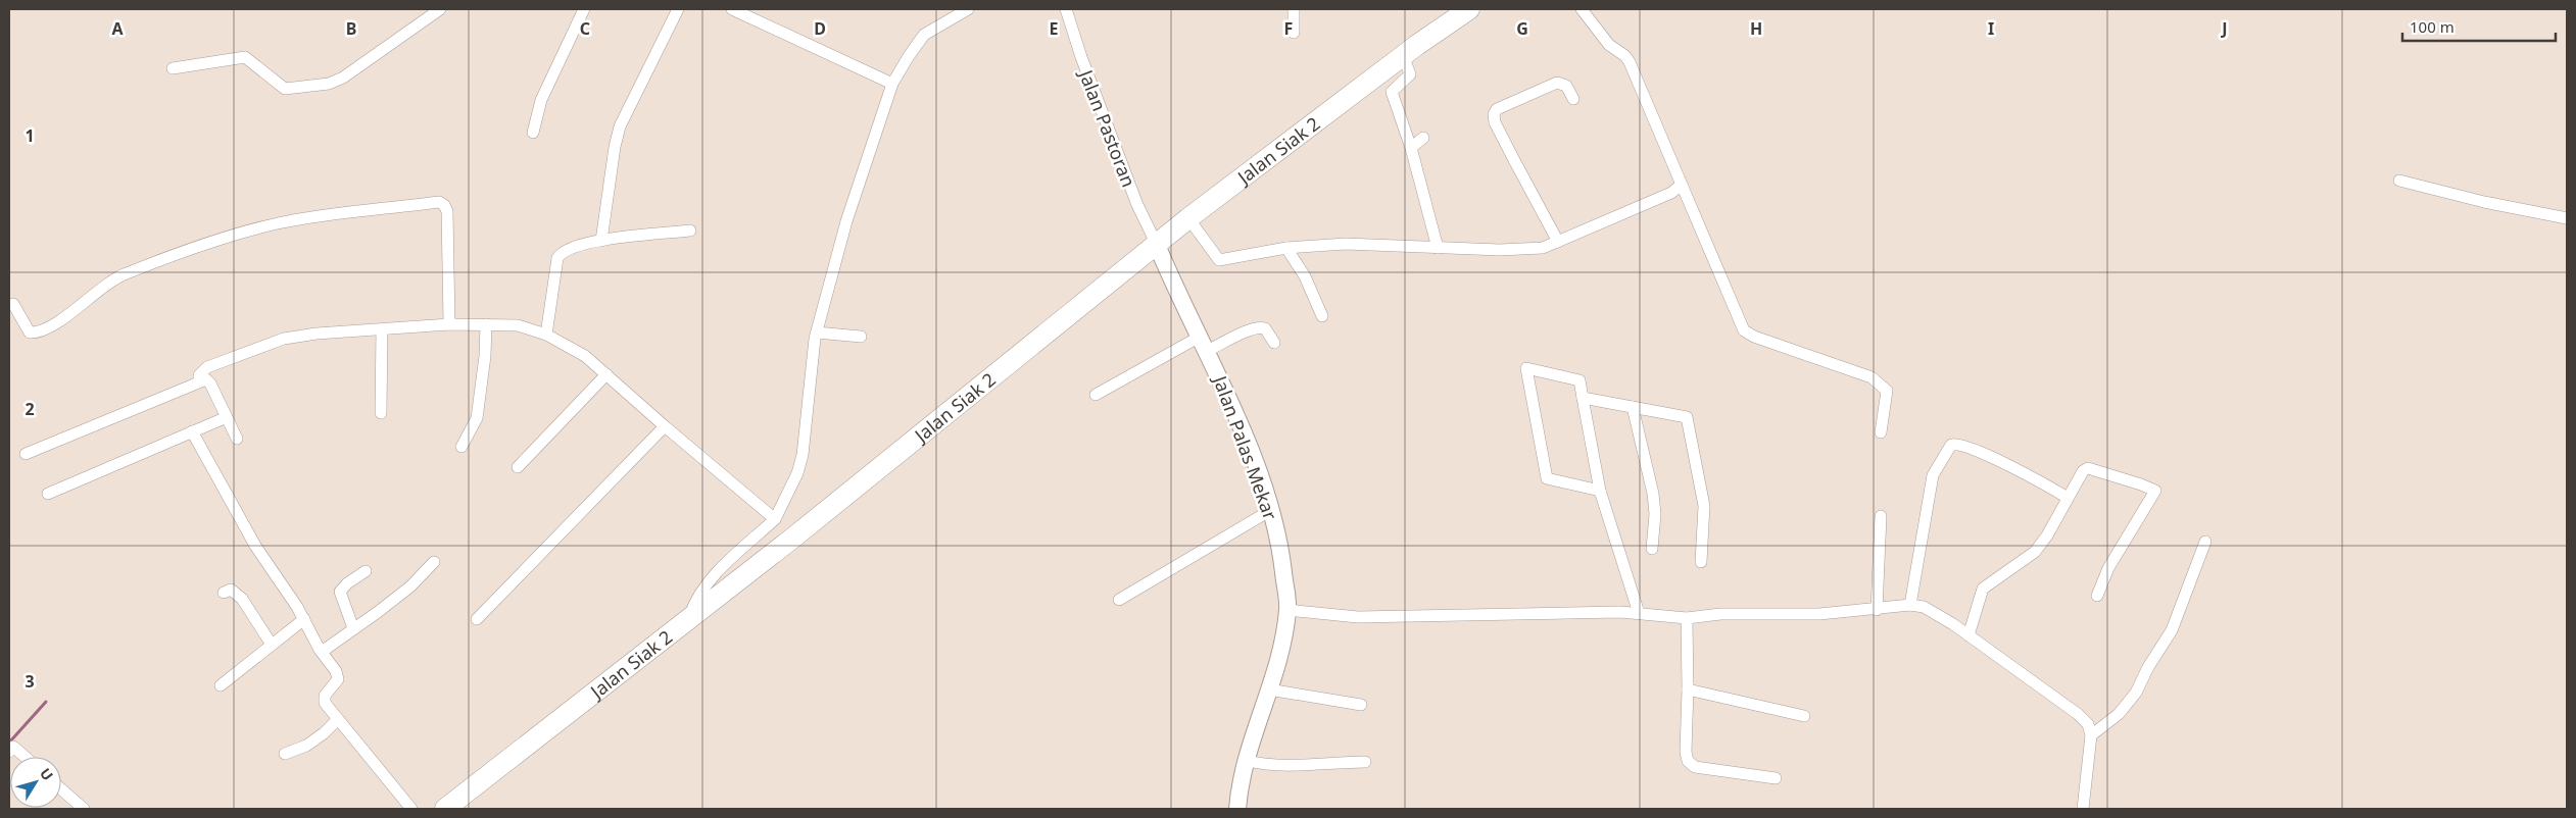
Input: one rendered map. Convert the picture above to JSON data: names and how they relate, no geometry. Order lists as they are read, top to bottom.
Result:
{
  "streets": {
    "highway": ["Jalan Siak 2"],
    "main road": ["Jalan Palas Mekar"],
    "street": ["Jalan Pastoran"]
  },
  "crossings": [
    ["Jalan Pastoran", "Jalan Siak 2"],
    ["Jalan Pastoran", "Jalan Palas Mekar"],
    ["Jalan Siak 2", "Jalan Palas Mekar"]
  ],
  "scale_bar": "100 m",
  "north": "top right",
  "grid": {
    "columns": [
      "A",
      "B",
      "C",
      "D",
      "E",
      "F",
      "G",
      "H",
      "I",
      "J"
    ],
    "rows": ["1", "2", "3"]
  }
}
